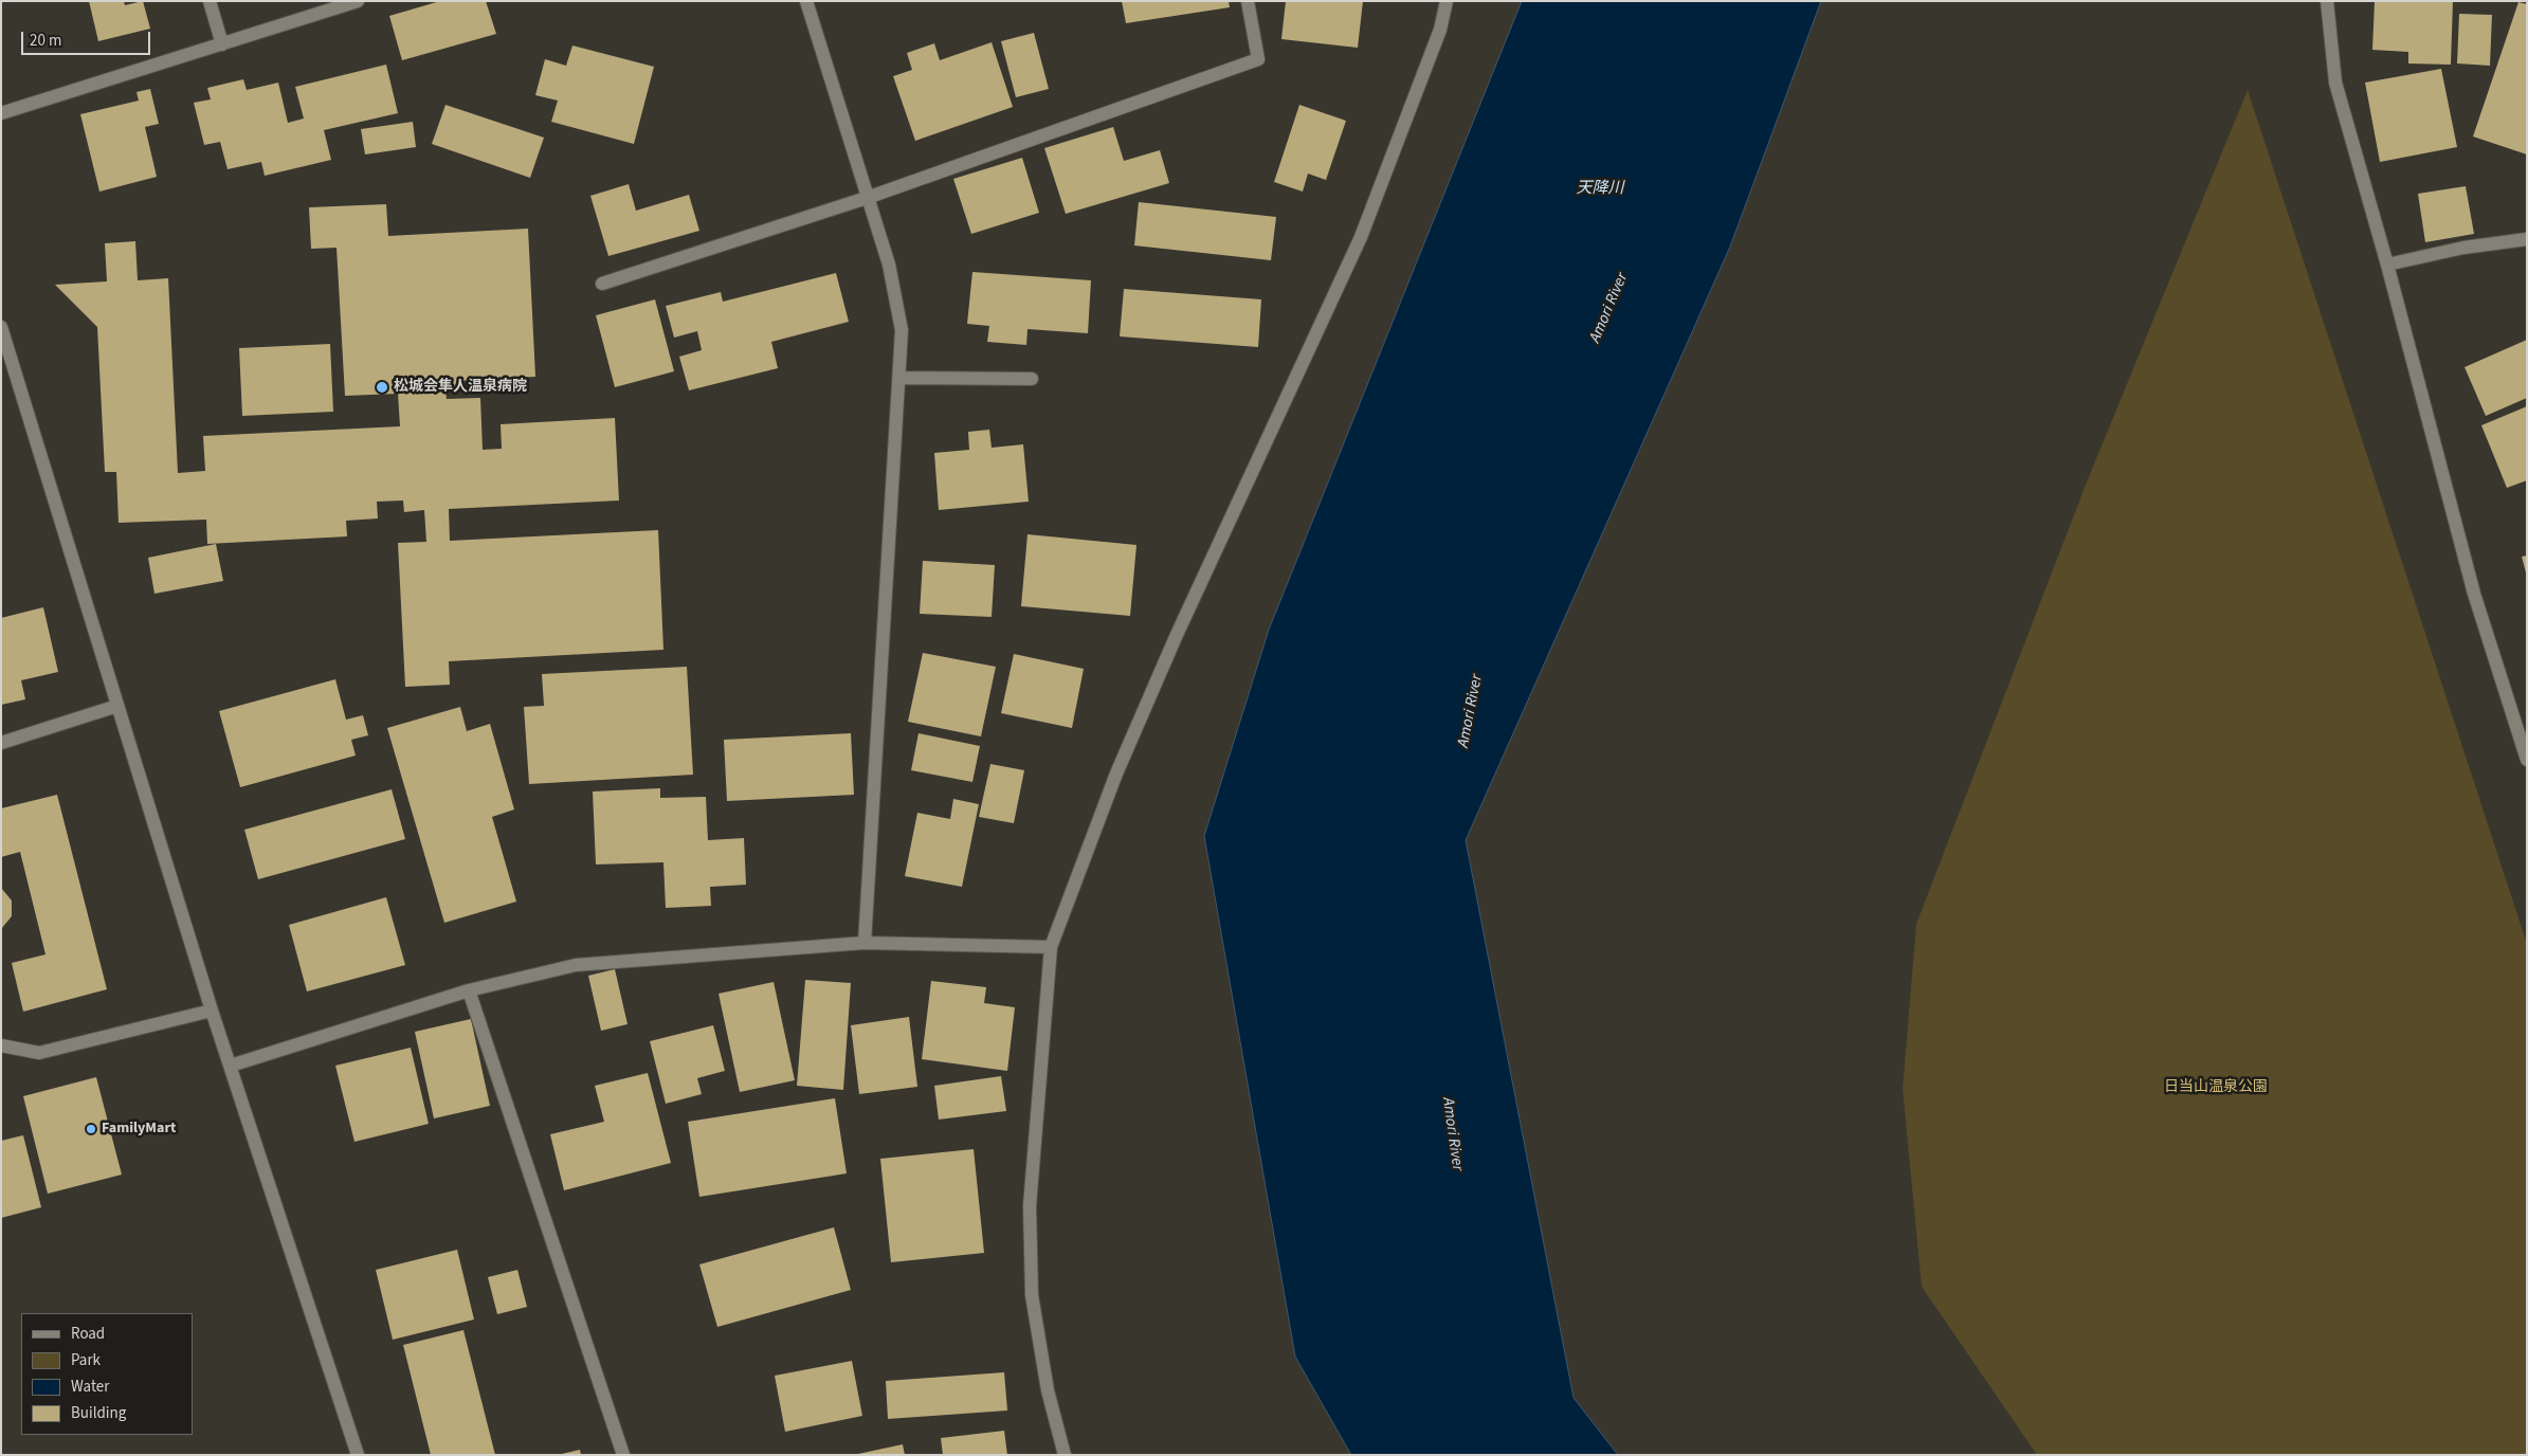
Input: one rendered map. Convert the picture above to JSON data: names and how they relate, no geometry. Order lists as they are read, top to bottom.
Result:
{
  "water": ["天降川", "Amori River"],
  "parks": ["日当山温泉公園"],
  "places": ["松城会隼人温泉病院", "FamilyMart"],
  "legend": [
    "Road",
    "Park",
    "Water",
    "Building"
  ],
  "scale_bar": "20 m"
}
